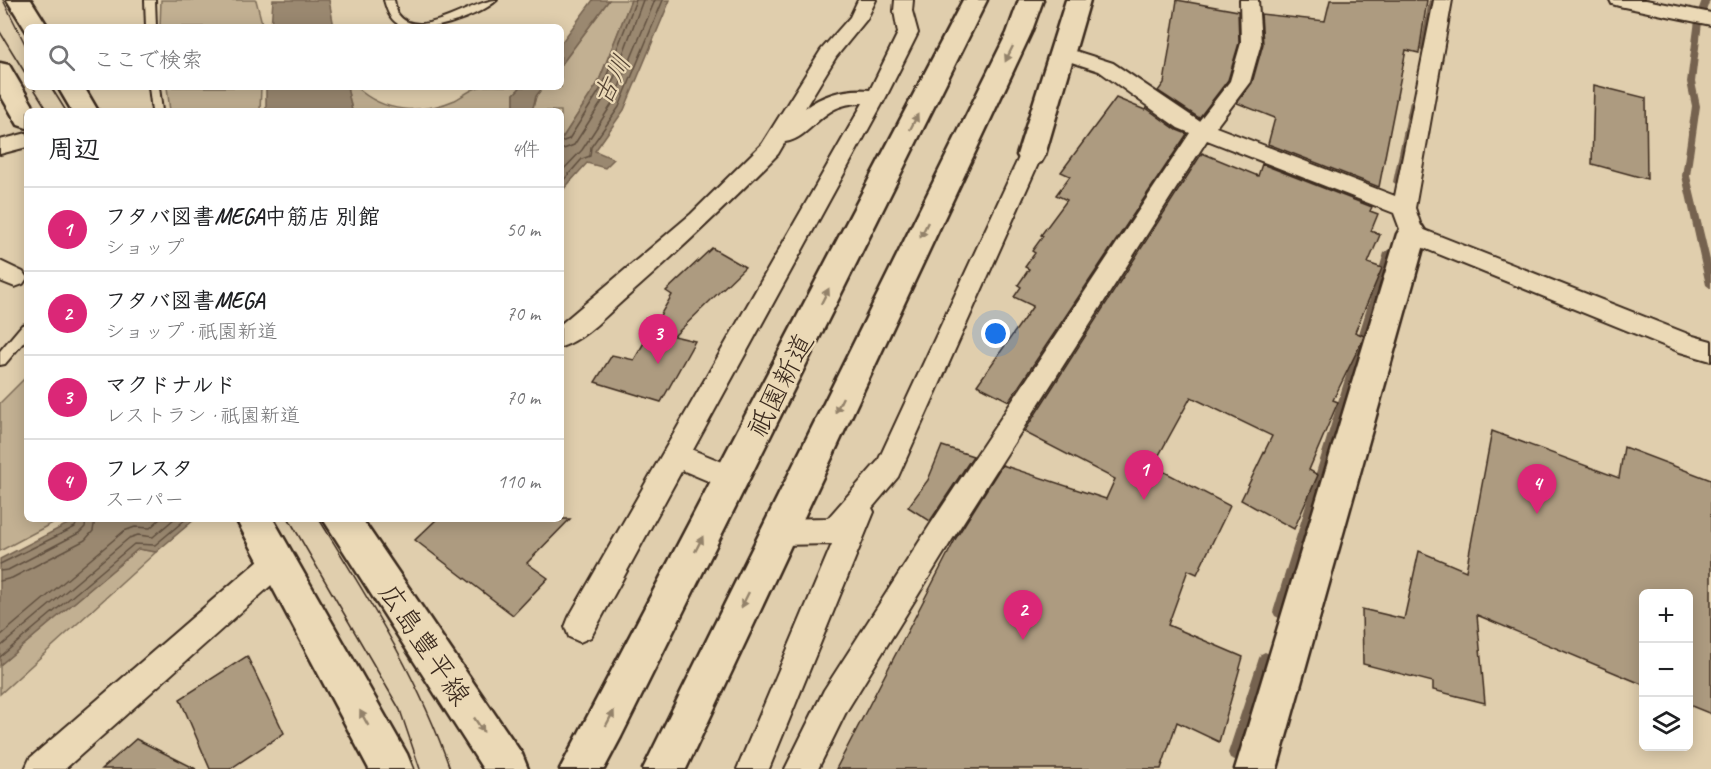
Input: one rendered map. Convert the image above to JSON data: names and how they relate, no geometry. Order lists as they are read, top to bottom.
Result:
{
  "streets": {
    "main road": ["祇園新道", "広島豊平線"]
  },
  "water": ["古川"],
  "page": {
    "search": "ここで検索",
    "heading": ["周辺", "4件"],
    "list": [
      {
        "mark": "1",
        "name": "フタバ図書MEGA中筋店 別館",
        "note": "ショップ",
        "value": "50 m"
      },
      {
        "mark": "2",
        "name": "フタバ図書MEGA",
        "note": "ショップ · 祇園新道",
        "value": "70 m"
      },
      {
        "mark": "3",
        "name": "マクドナルド",
        "note": "レストラン · 祇園新道",
        "value": "70 m"
      },
      {
        "mark": "4",
        "name": "フレスタ",
        "note": "スーパー",
        "value": "110 m"
      }
    ],
    "pins": [
      "3",
      "1",
      "4",
      "2"
    ],
    "map_buttons": ["+", "−"]
  }
}
